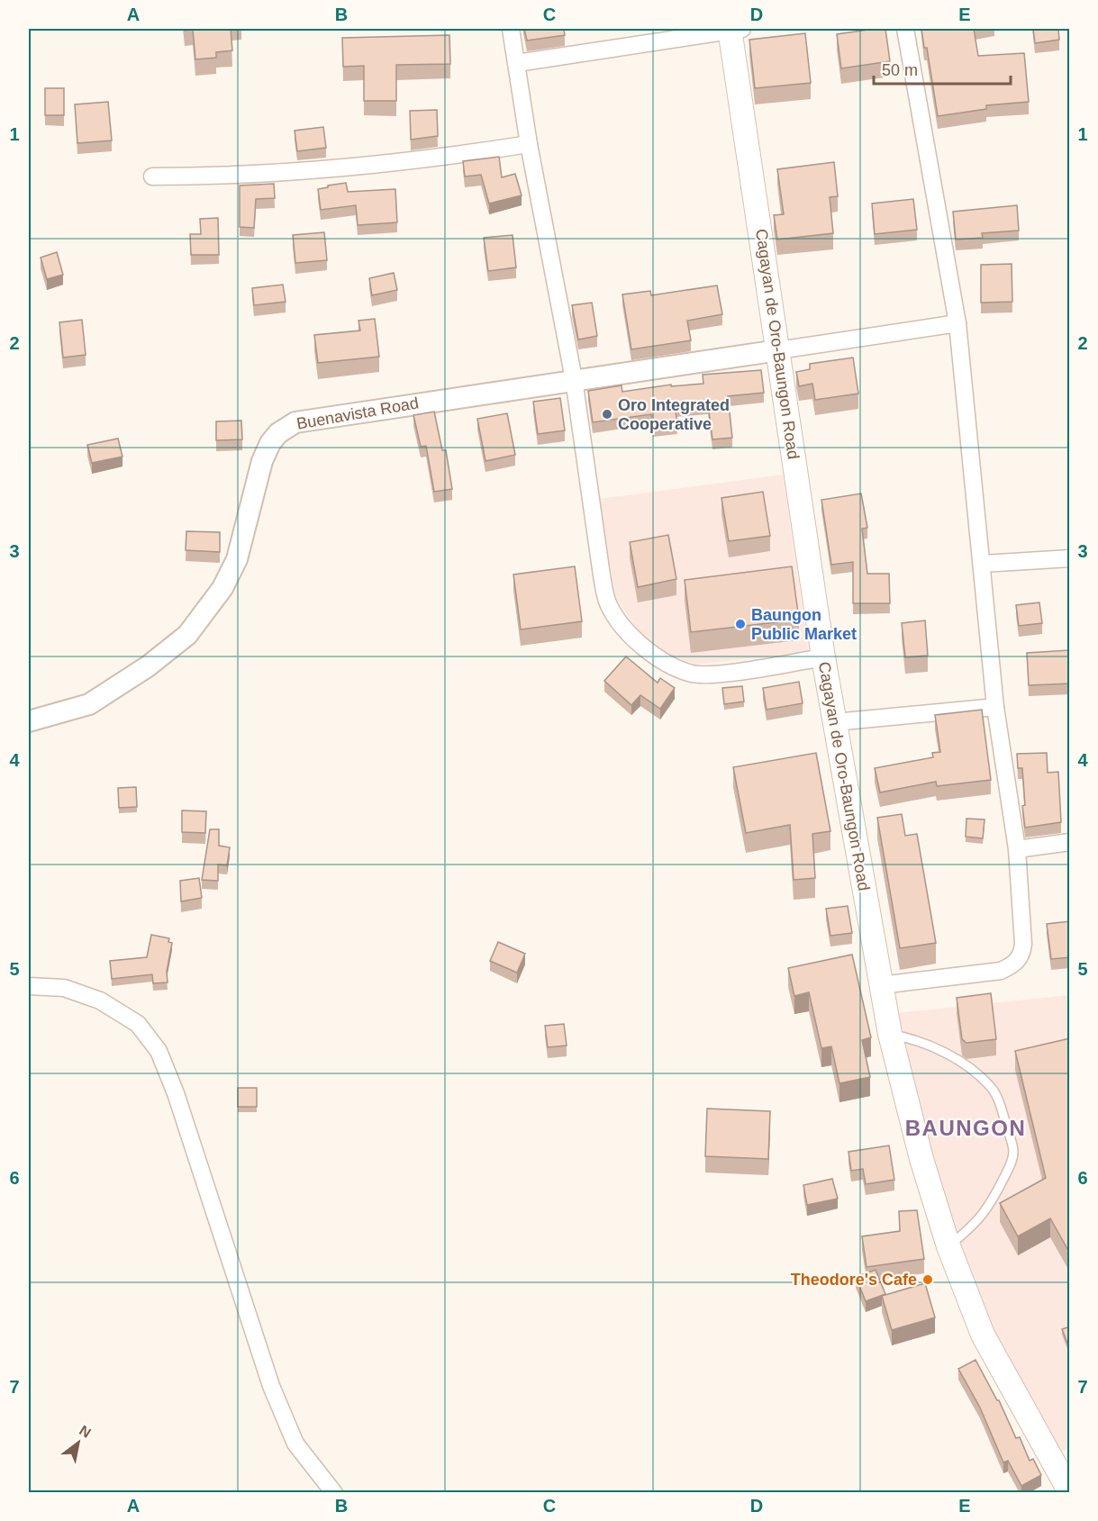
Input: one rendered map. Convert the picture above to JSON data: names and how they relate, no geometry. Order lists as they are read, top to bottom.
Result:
{
  "streets": {
    "main road": ["Cagayan de Oro-Baungon Road"],
    "street": ["Buenavista Road"]
  },
  "crossings": [
    ["Cagayan de Oro-Baungon Road", "Buenavista Road"]
  ],
  "districts": ["BAUNGON"],
  "places": ["Oro Integrated Cooperative", "Baungon Public Market", "Theodore's Cafe"],
  "scale_bar": "50 m",
  "north": "top right",
  "grid": {
    "columns": [
      "A",
      "B",
      "C",
      "D",
      "E"
    ],
    "rows": [
      "1",
      "2",
      "3",
      "4",
      "5",
      "6",
      "7"
    ]
  }
}
